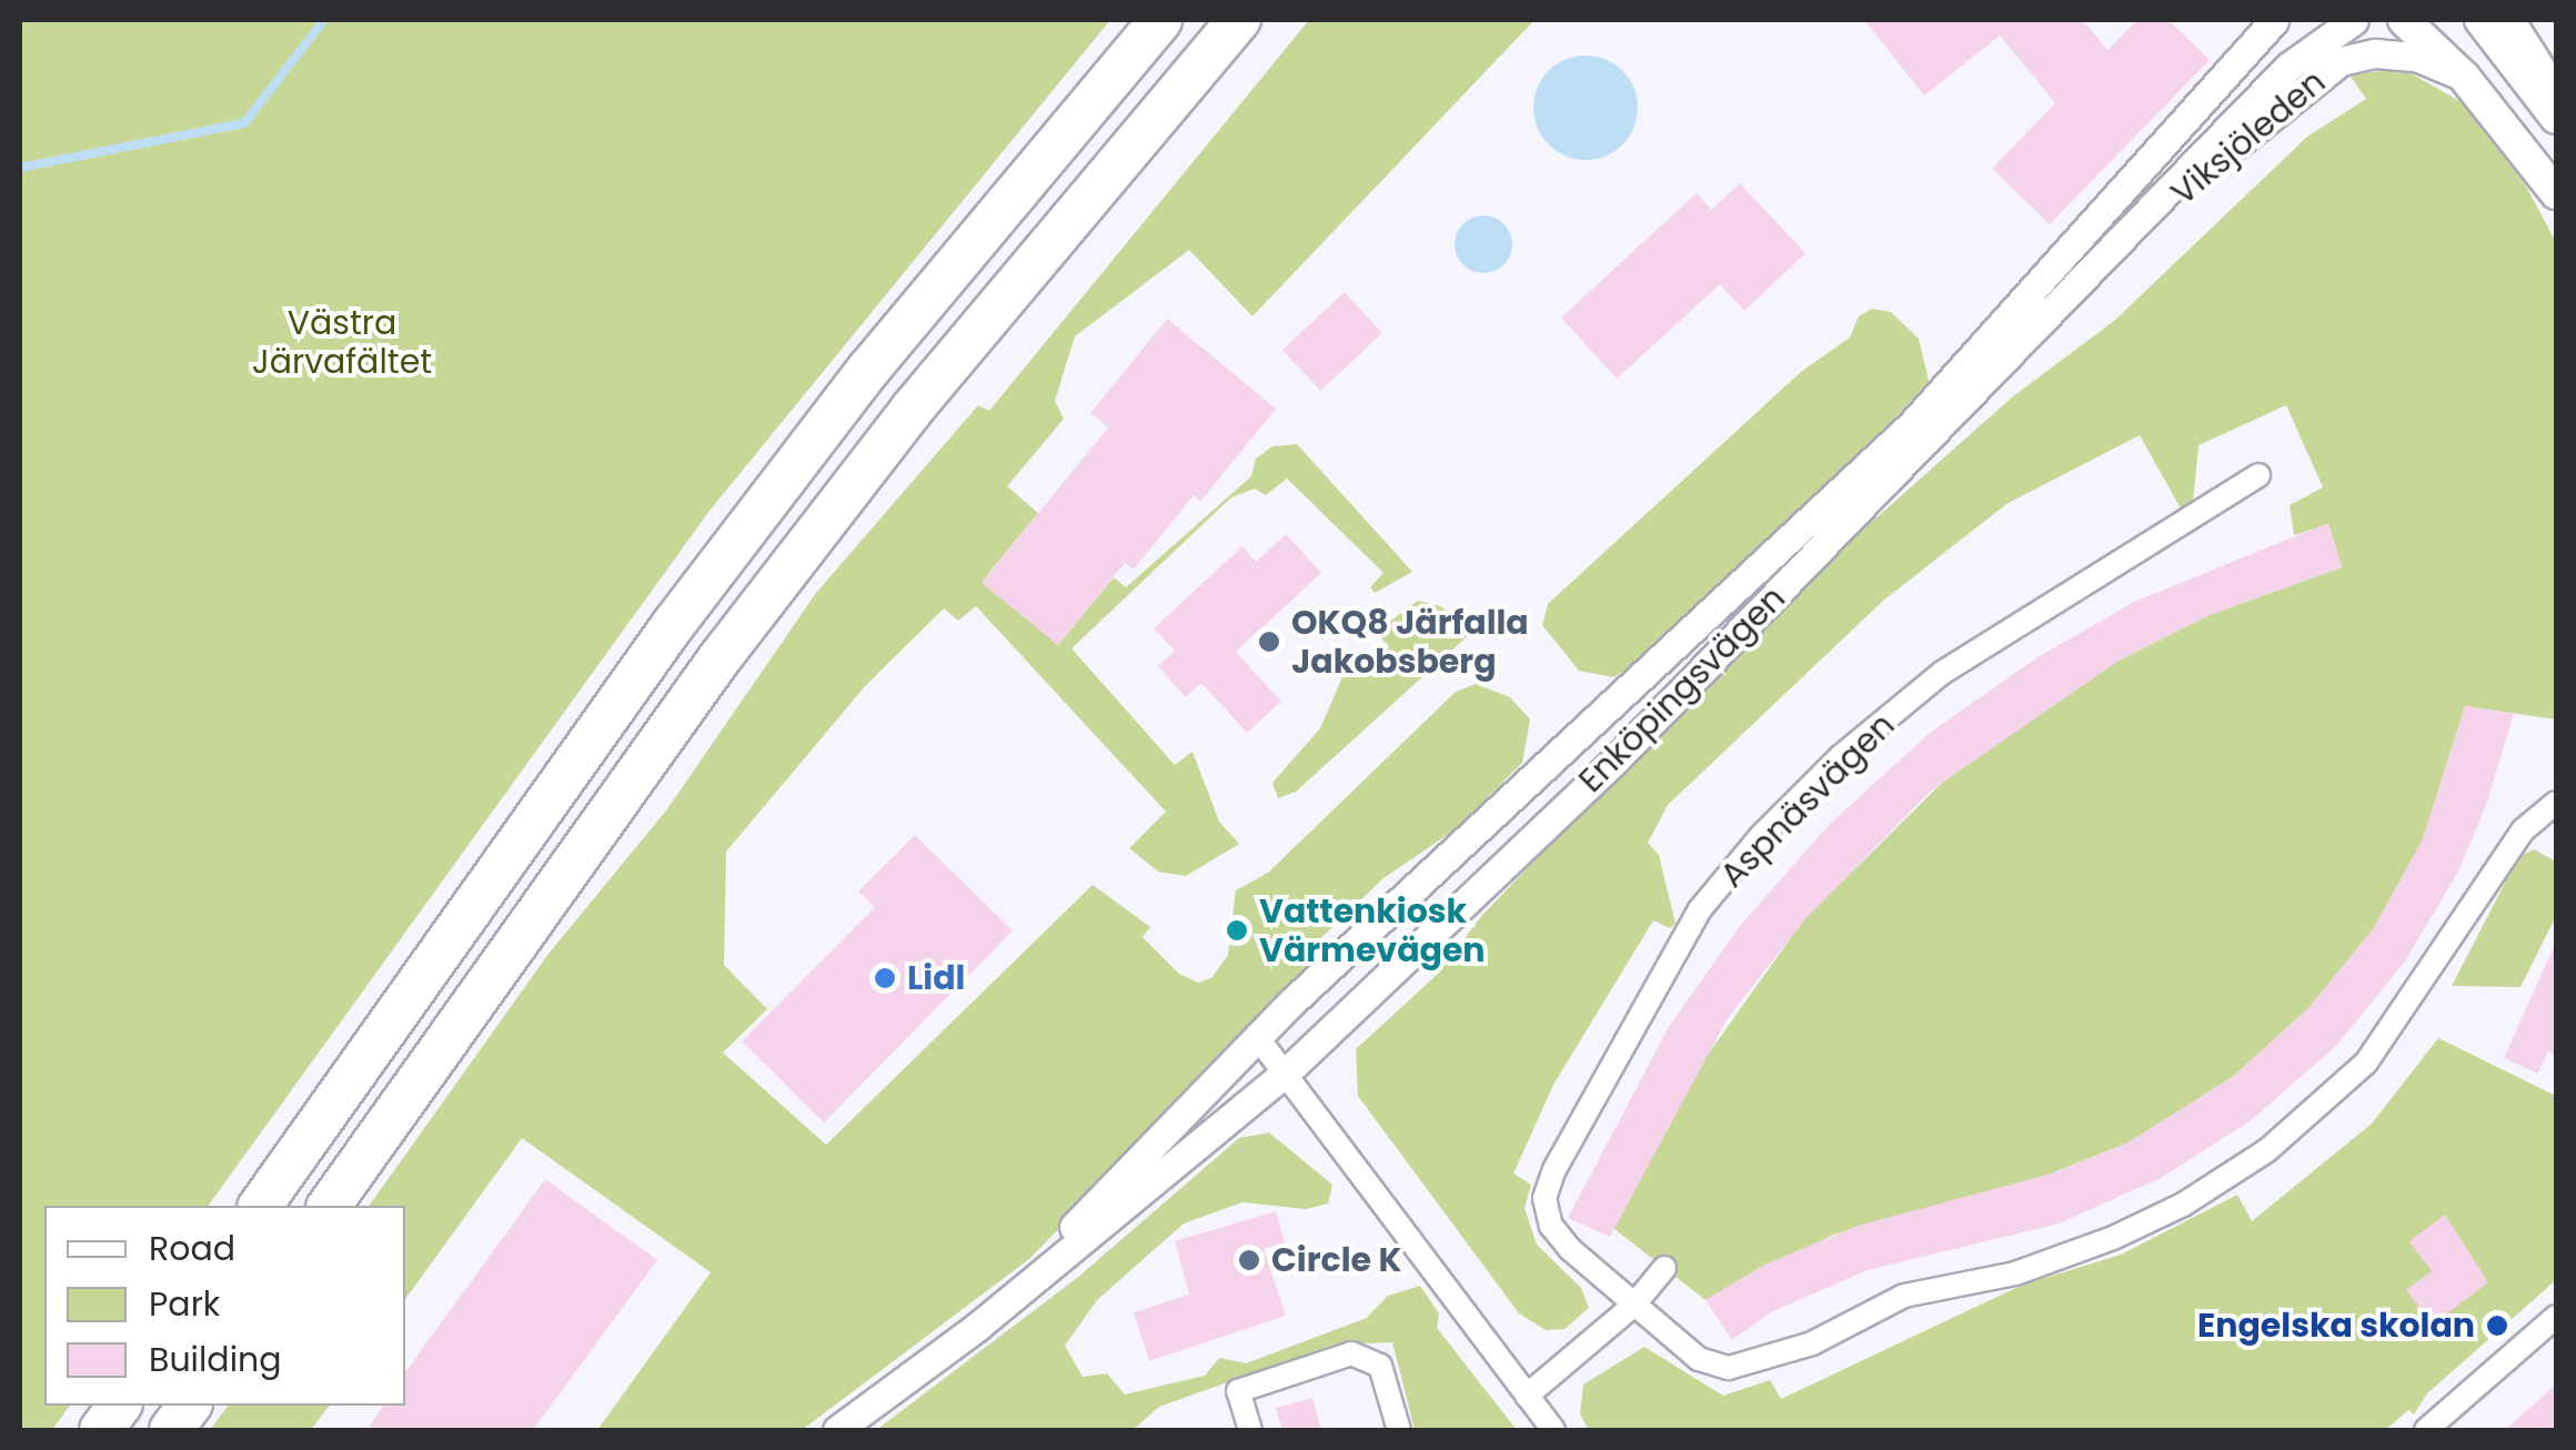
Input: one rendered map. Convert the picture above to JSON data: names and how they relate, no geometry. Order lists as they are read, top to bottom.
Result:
{
  "streets": {
    "street": ["Viksjöleden", "Enköpingsvägen", "Aspnäsvägen"]
  },
  "crossings": [
    ["Viksjöleden", "Enköpingsvägen"]
  ],
  "parks": ["Västra Järvafältet"],
  "places": [
    "OKQ8 Järfalla Jakobsberg",
    "Vattenkiosk Värmevägen",
    "Lidl",
    "Circle K",
    "Engelska skolan"
  ],
  "legend": ["Road", "Park", "Building"]
}
